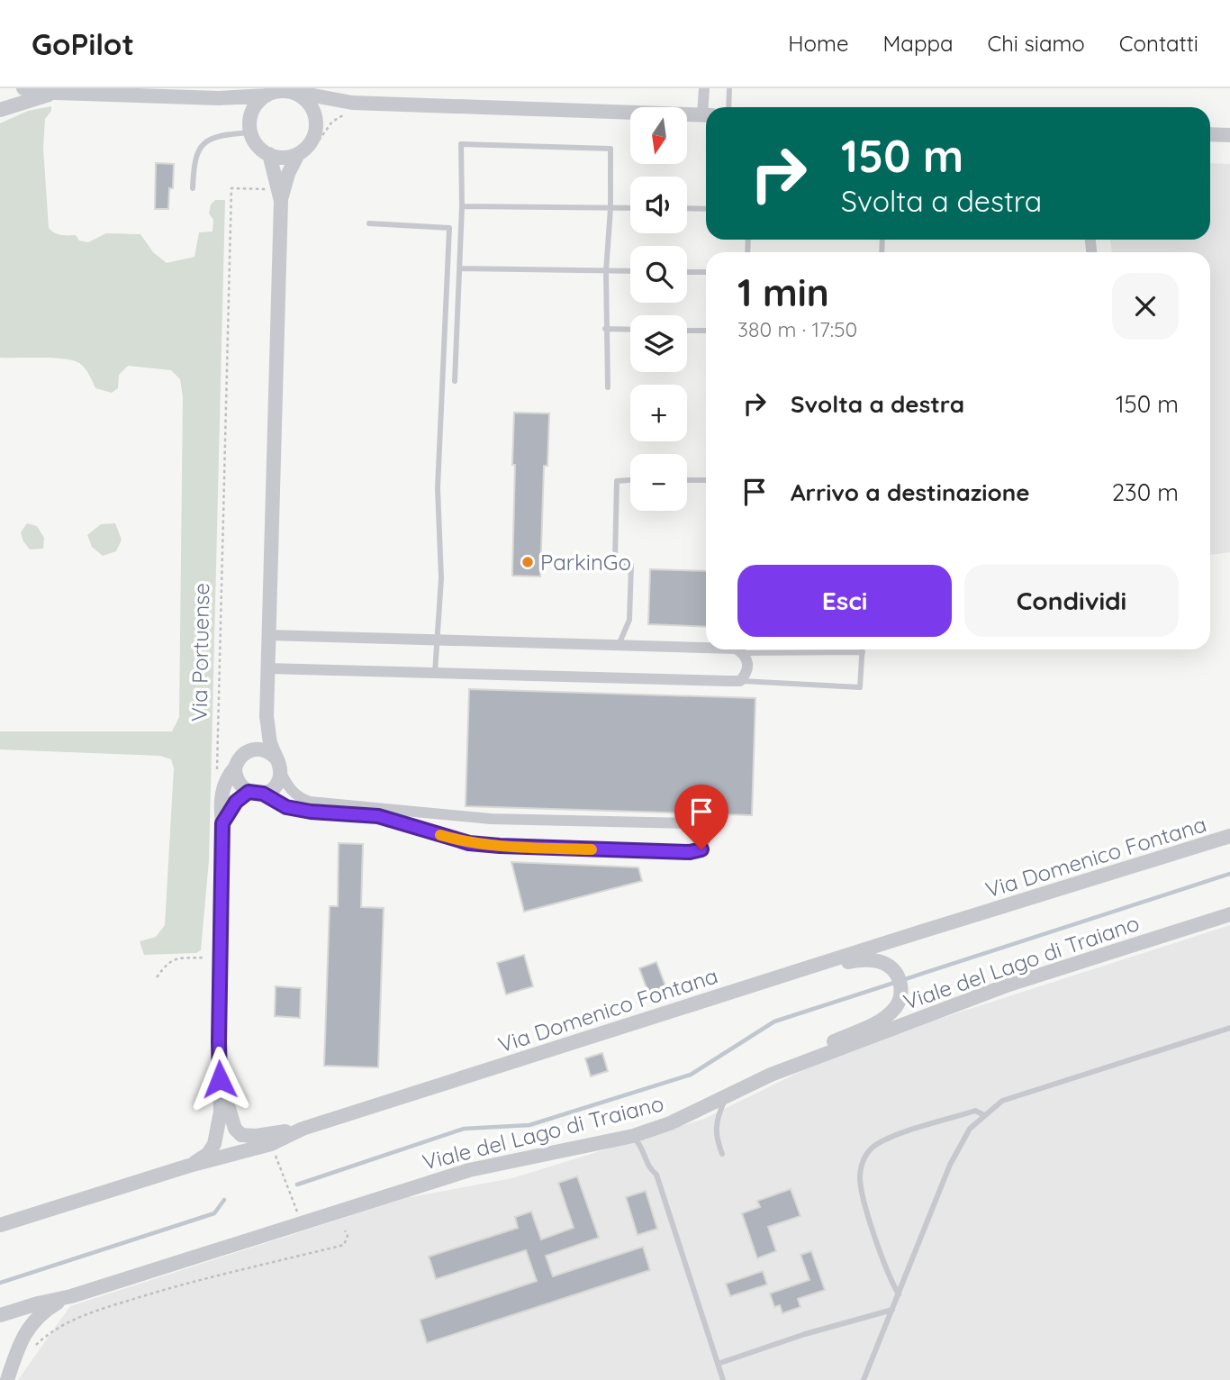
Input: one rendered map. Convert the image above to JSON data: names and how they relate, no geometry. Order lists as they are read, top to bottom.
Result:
{
  "streets": {
    "street": ["Via Domenico Fontana", "Viale del Lago di Traiano"],
    "path": ["Via Portuense"]
  },
  "places": ["ParkinGo"],
  "north": "bottom",
  "page": {
    "header": "GoPilot",
    "nav": [
      "Home",
      "Mappa",
      "Chi siamo",
      "Contatti"
    ],
    "map_buttons": ["+", "−"],
    "turn": ["150 m", "Svolta a destra"],
    "heading": ["1 min", "380 m · 17:50"],
    "list": [
      {
        "name": "Svolta a destra",
        "value": "150 m"
      },
      {
        "name": "Arrivo a destinazione",
        "value": "230 m"
      }
    ],
    "buttons": ["Esci", "Condividi"]
  }
}
